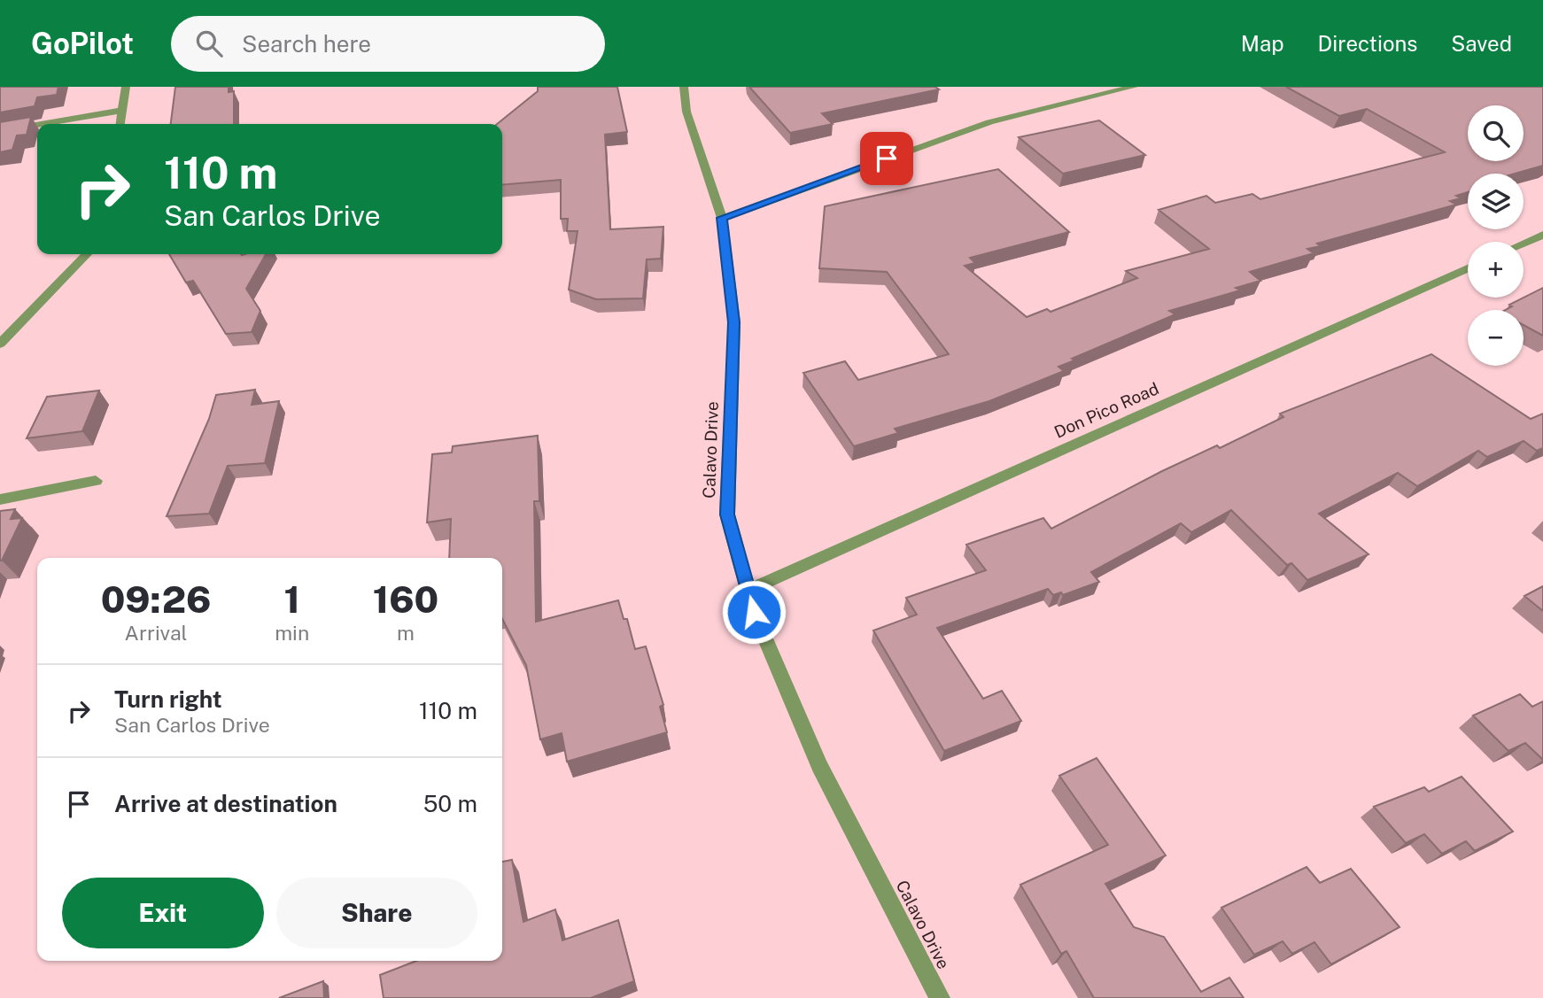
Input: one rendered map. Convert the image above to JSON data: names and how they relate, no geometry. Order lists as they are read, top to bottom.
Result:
{
  "streets": {
    "street": ["Don Pico Road", "Calavo Drive"]
  },
  "crossings": [
    ["Don Pico Road", "Calavo Drive"]
  ],
  "page": {
    "header": "GoPilot",
    "search": "Search here",
    "nav": ["Map", "Directions", "Saved"],
    "map_buttons": ["+", "−"],
    "turn": ["110 m", "San Carlos Drive"],
    "eta": [
      "09:26",
      "Arrival",
      "1",
      "min",
      "160",
      "m"
    ],
    "list": [
      {
        "name": "Turn right",
        "note": "San Carlos Drive",
        "value": "110 m"
      },
      {
        "name": "Arrive at destination",
        "value": "50 m"
      }
    ],
    "buttons": ["Exit", "Share"]
  }
}
